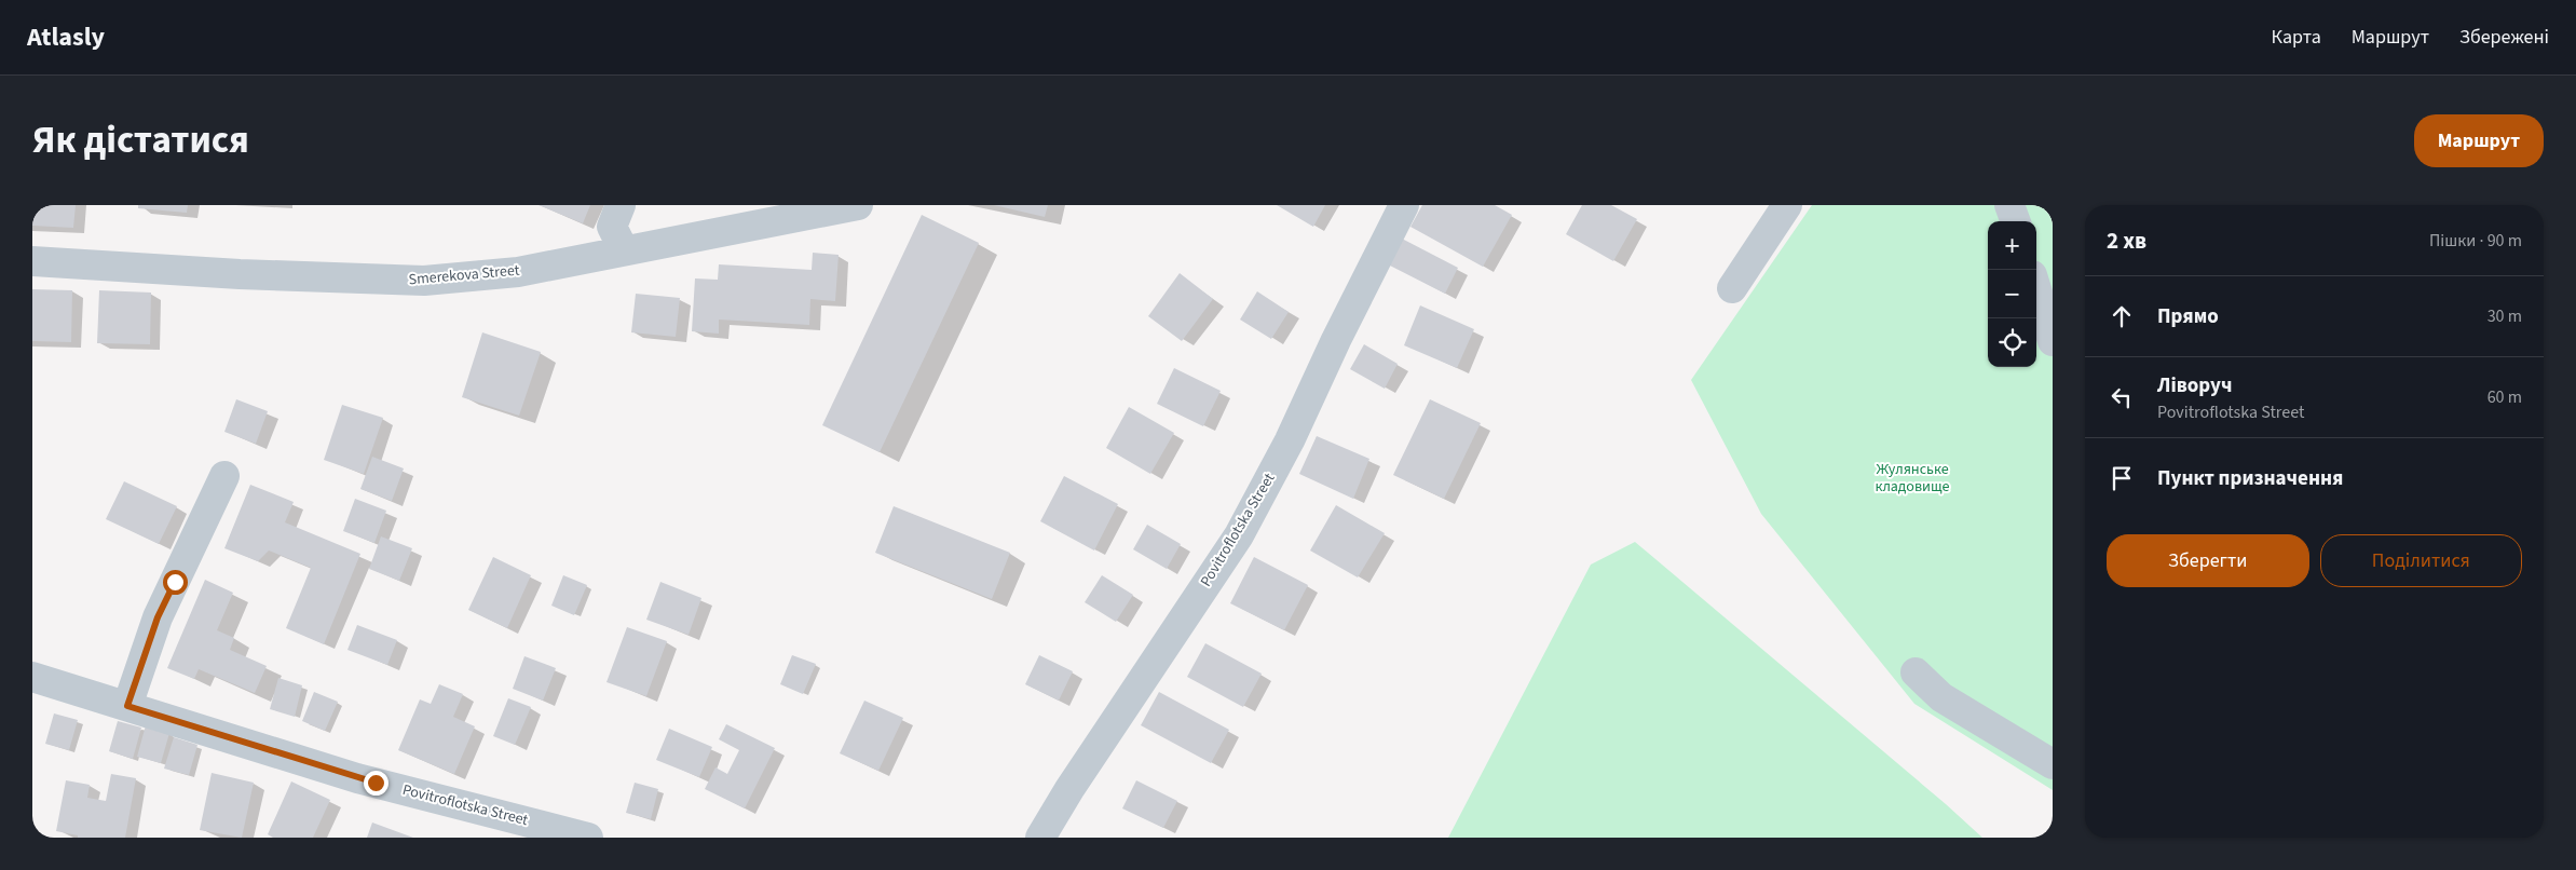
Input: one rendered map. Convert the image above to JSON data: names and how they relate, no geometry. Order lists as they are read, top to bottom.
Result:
{
  "streets": {
    "street": ["Smerekova Street", "Povitroflotska Street"]
  },
  "parks": ["Жулянське кладовище"],
  "page": {
    "header": "Atlasly",
    "nav": ["Карта", "Маршрут", "Збережені"],
    "title": "Як дістатися",
    "buttons": [
      "Маршрут",
      ["Зберегти", "Поділитися"]
    ],
    "heading": ["2 хв", "Пішки · 90 m"],
    "map_buttons": ["+", "−"],
    "list": [
      ["Прямо", "30 m"],
      ["Ліворуч", "Povitroflotska Street", "60 m"],
      "Пункт призначення"
    ]
  }
}
